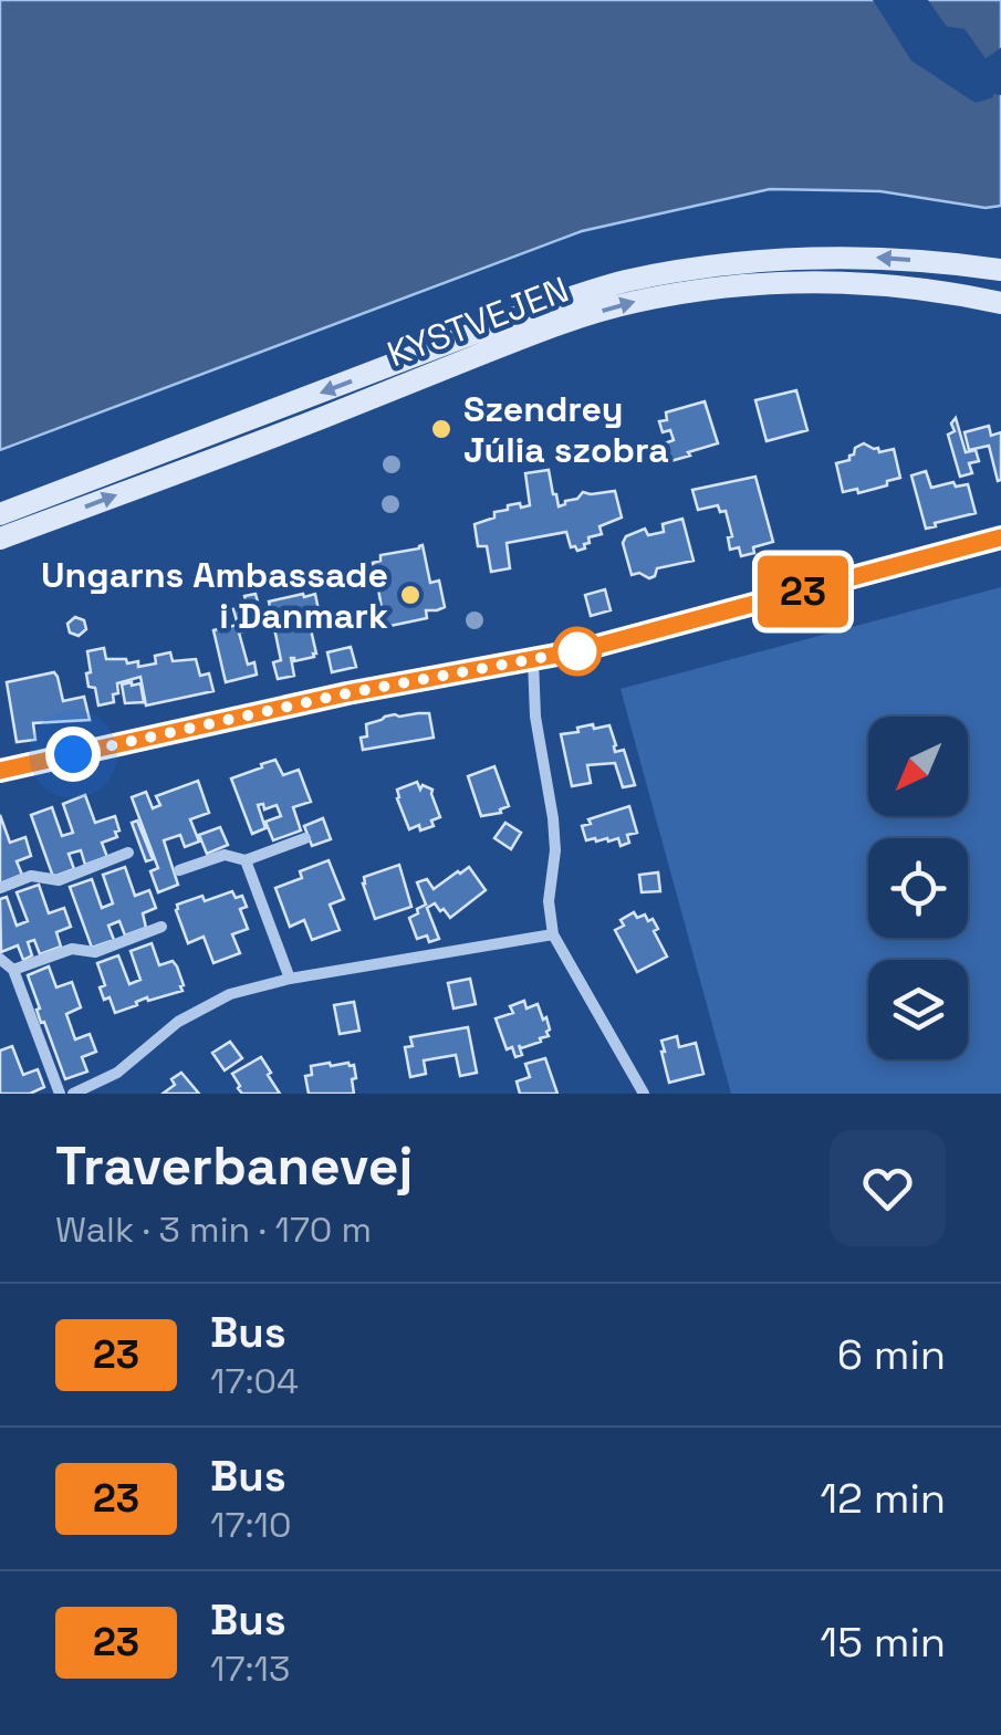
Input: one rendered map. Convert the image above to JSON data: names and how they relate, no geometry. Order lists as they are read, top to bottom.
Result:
{
  "streets": {
    "main road": ["KYSTVEJEN"]
  },
  "places": ["Szendrey Júlia szobra", "Ungarns Ambassade i Danmark"],
  "lines": ["bus line 23"],
  "north": "bottom left",
  "page": {
    "on_map": "23",
    "heading": ["Traverbanevej", "Walk · 3 min · 170 m"],
    "list": [
      {
        "mark": "23",
        "name": "Bus",
        "note": "17:04",
        "value": "6 min"
      },
      {
        "mark": "23",
        "name": "Bus",
        "note": "17:10",
        "value": "12 min"
      },
      {
        "mark": "23",
        "name": "Bus",
        "note": "17:13",
        "value": "15 min"
      }
    ]
  }
}
